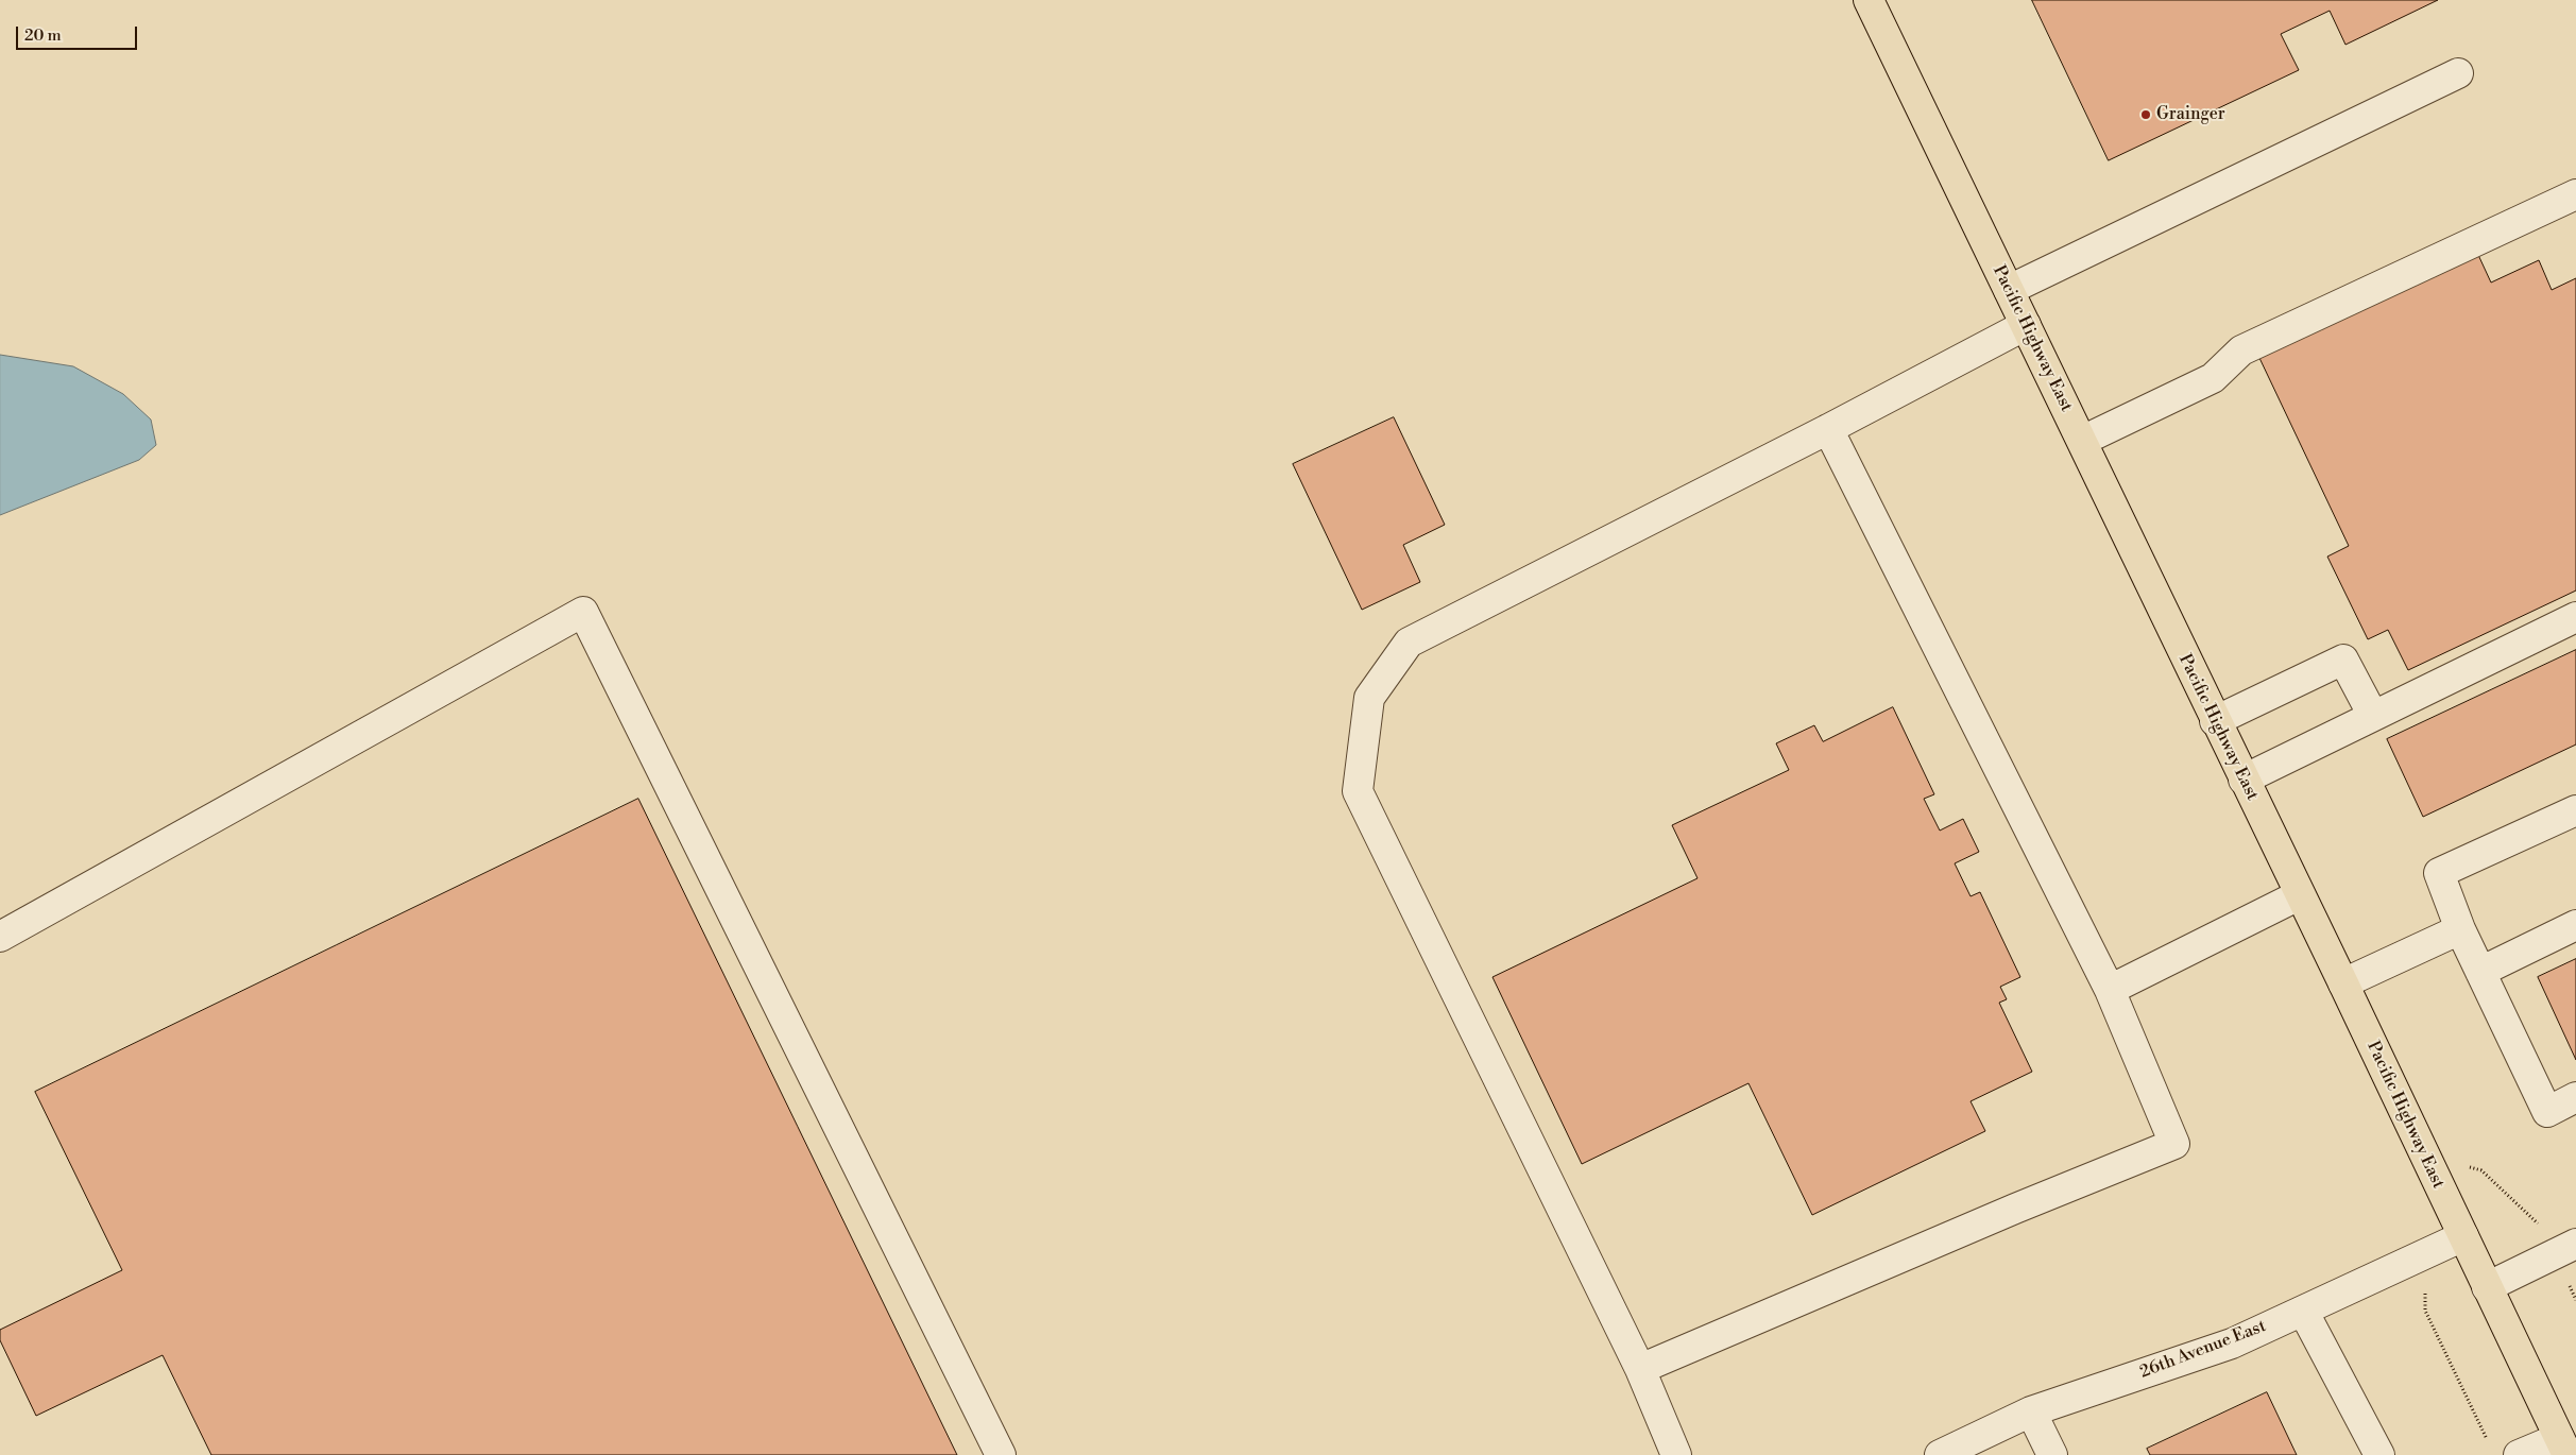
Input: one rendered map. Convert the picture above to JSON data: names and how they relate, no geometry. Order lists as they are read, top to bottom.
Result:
{
  "streets": {
    "main road": ["Pacific Highway East"],
    "street": ["26th Avenue East"]
  },
  "crossings": [
    ["Pacific Highway East", "26th Avenue East"]
  ],
  "places": ["Grainger"],
  "scale_bar": "20 m"
}
